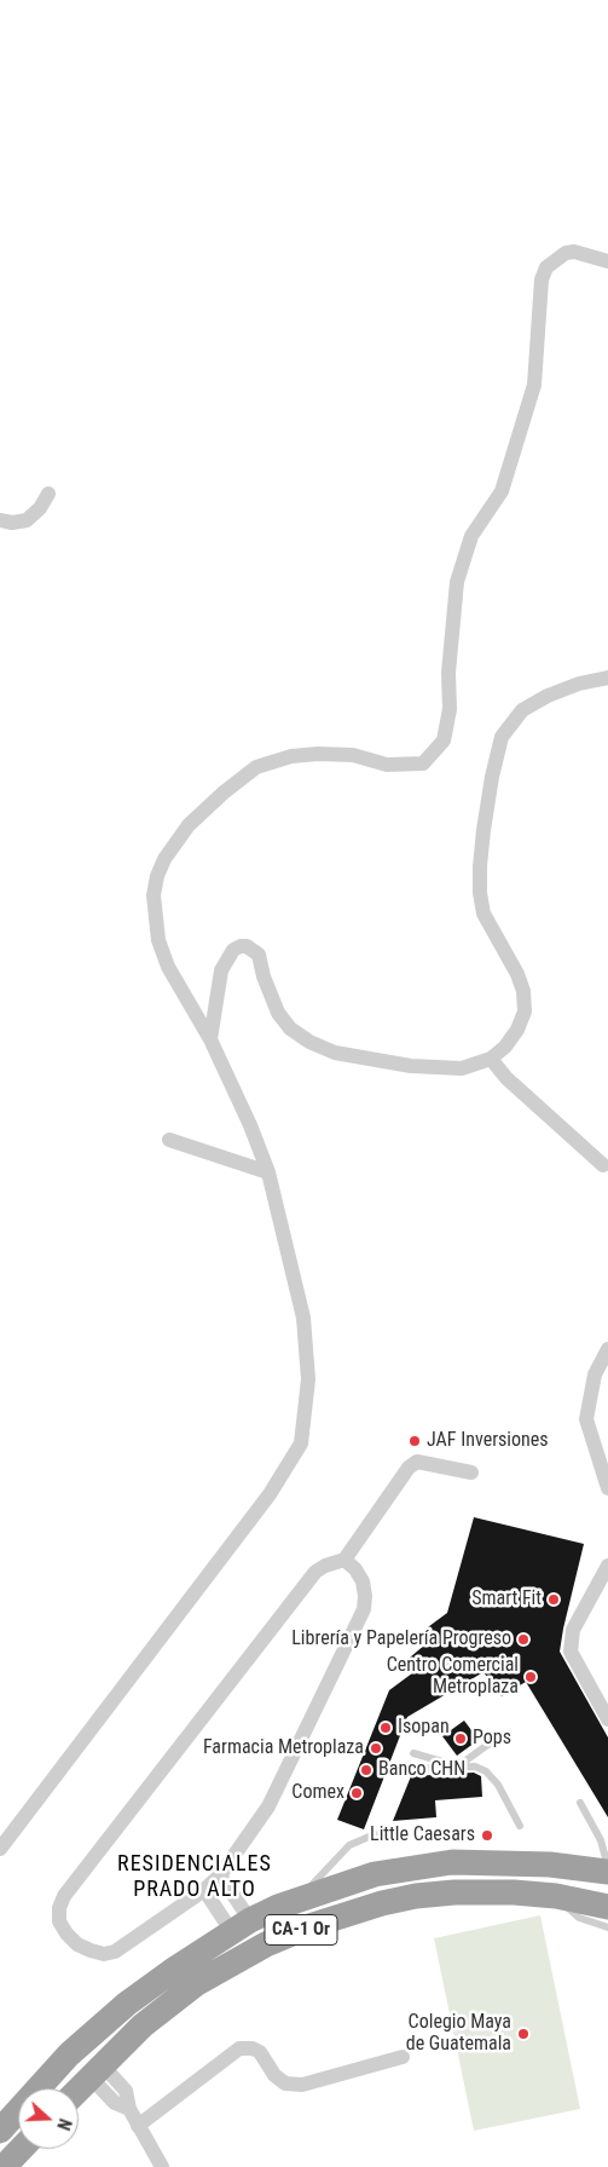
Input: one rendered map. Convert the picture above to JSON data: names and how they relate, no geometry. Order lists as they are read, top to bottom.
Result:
{
  "streets": {
    "highway": ["CA-1 Or"]
  },
  "districts": ["RESIDENCIALES PRADO ALTO"],
  "places": [
    "JAF Inversiones",
    "Smart Fit",
    "Librería y Papelería Progreso",
    "Centro Comercial Metroplaza",
    "Isopan",
    "Pops",
    "Farmacia Metroplaza",
    "Banco CHN",
    "Comex",
    "Little Caesars",
    "Colegio Maya de Guatemala"
  ],
  "north": "right"
}
